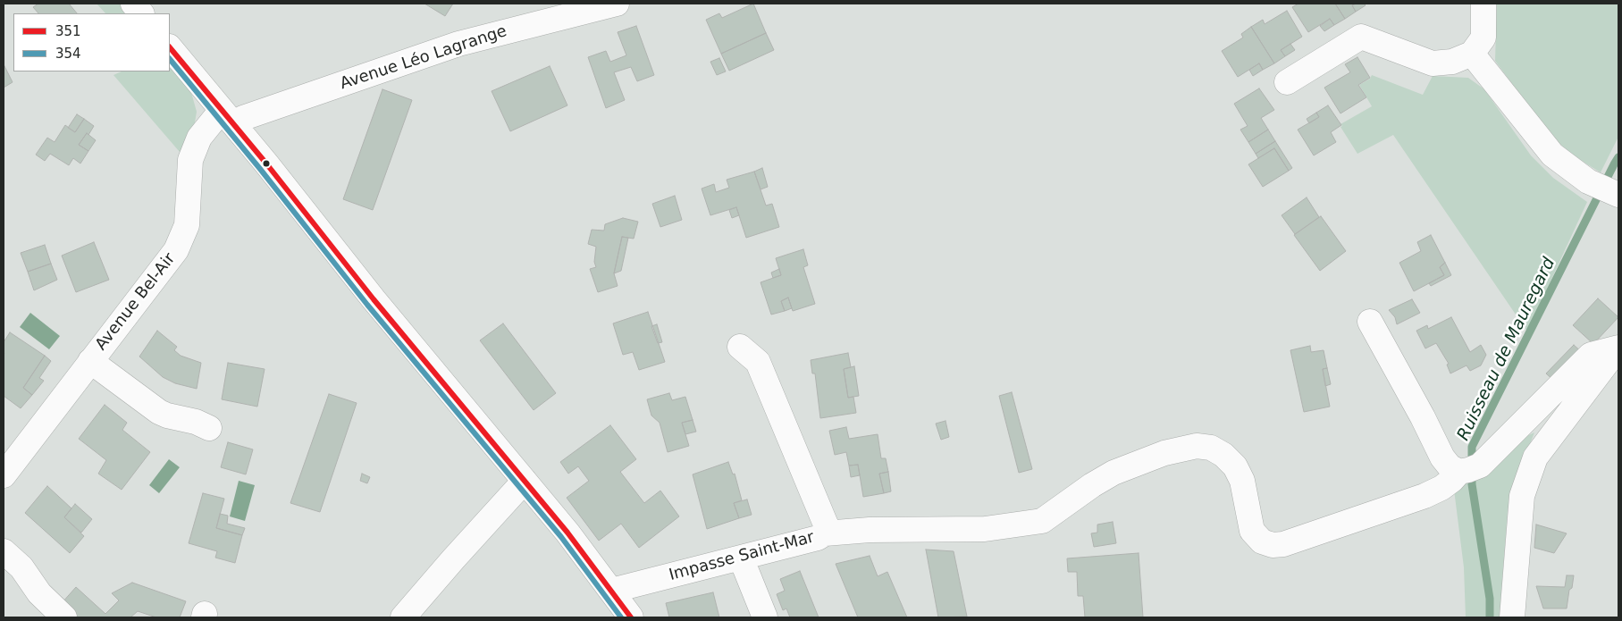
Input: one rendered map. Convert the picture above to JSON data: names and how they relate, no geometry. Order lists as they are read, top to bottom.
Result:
{
  "streets": {
    "street": ["Avenue Léo Lagrange", "Avenue Bel-Air", "Impasse Saint-Mar"]
  },
  "crossings": [
    ["Avenue Léo Lagrange", "Avenue Bel-Air"]
  ],
  "water": ["Ruisseau de Mauregard"],
  "lines": ["transit line 351", "transit line 354"],
  "legend": ["351", "354"]
}
